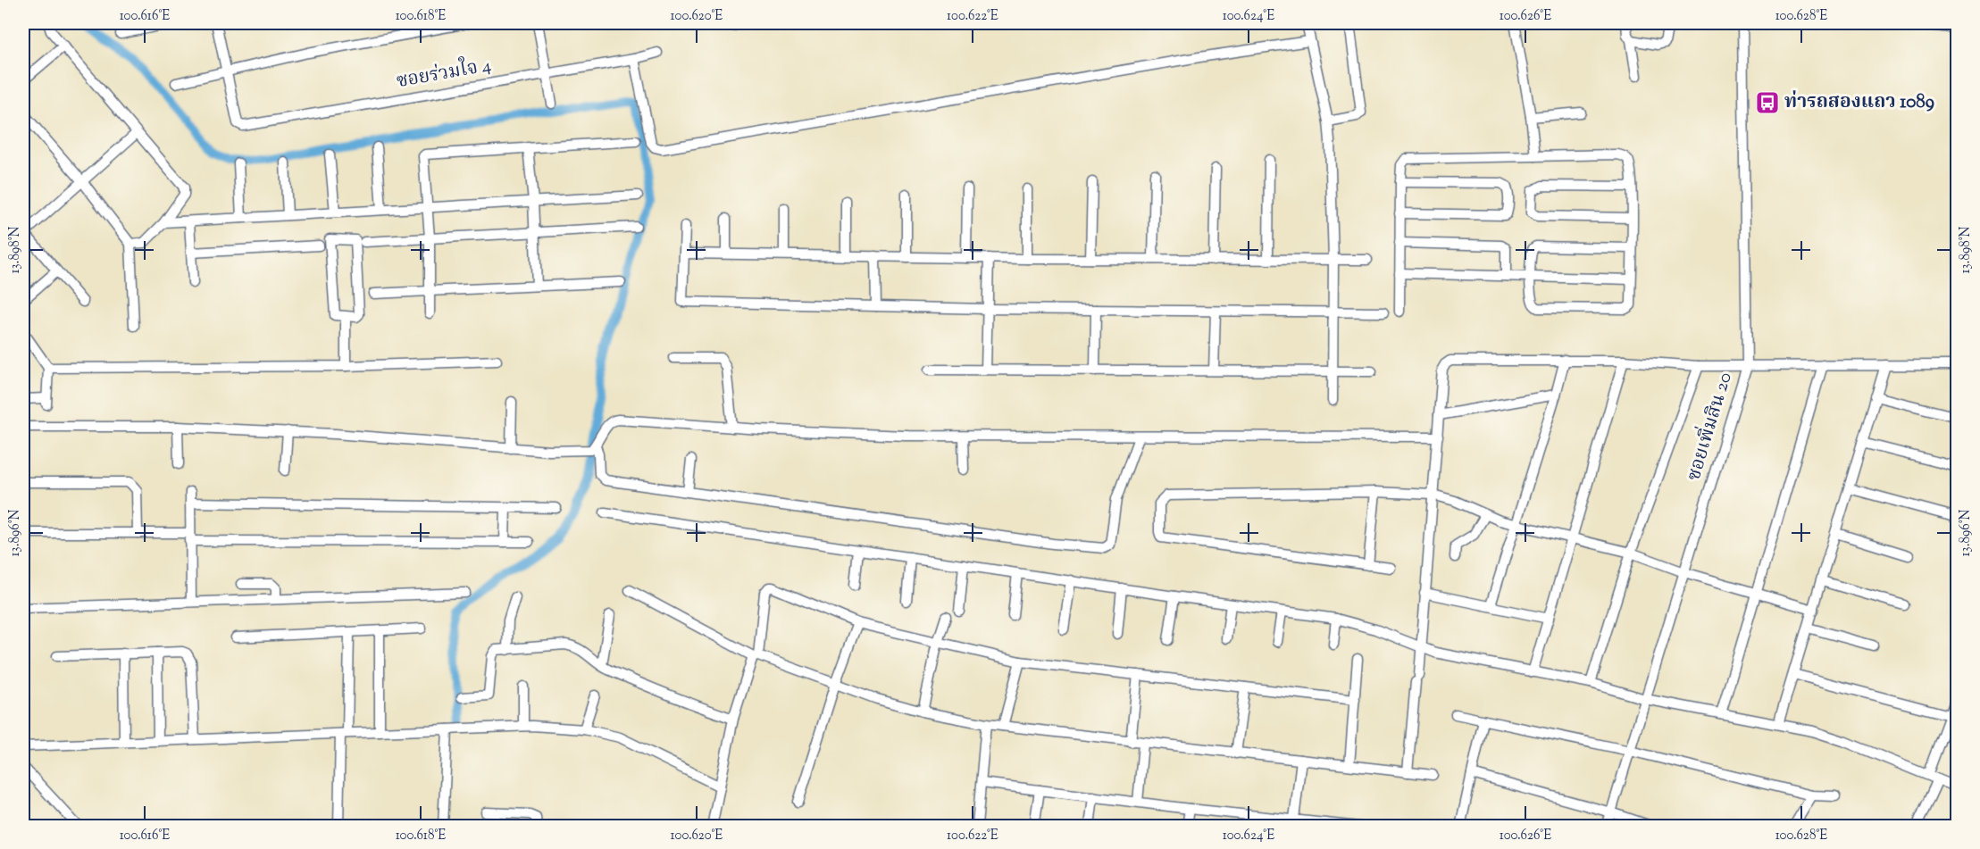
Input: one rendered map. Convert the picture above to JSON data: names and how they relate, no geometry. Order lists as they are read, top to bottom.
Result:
{
  "streets": {
    "street": ["ซอยร่วมใจ 4", "ซอยเพิ่มสิน 20"]
  },
  "places": {
    "bus stop": ["ท่ารถสองแถว 1089"]
  },
  "coordinates": [
    "100.616°E",
    "100.618°E",
    "100.620°E",
    "100.622°E",
    "100.624°E",
    "100.626°E",
    "100.628°E",
    "13.898°N",
    "13.896°N"
  ]
}
